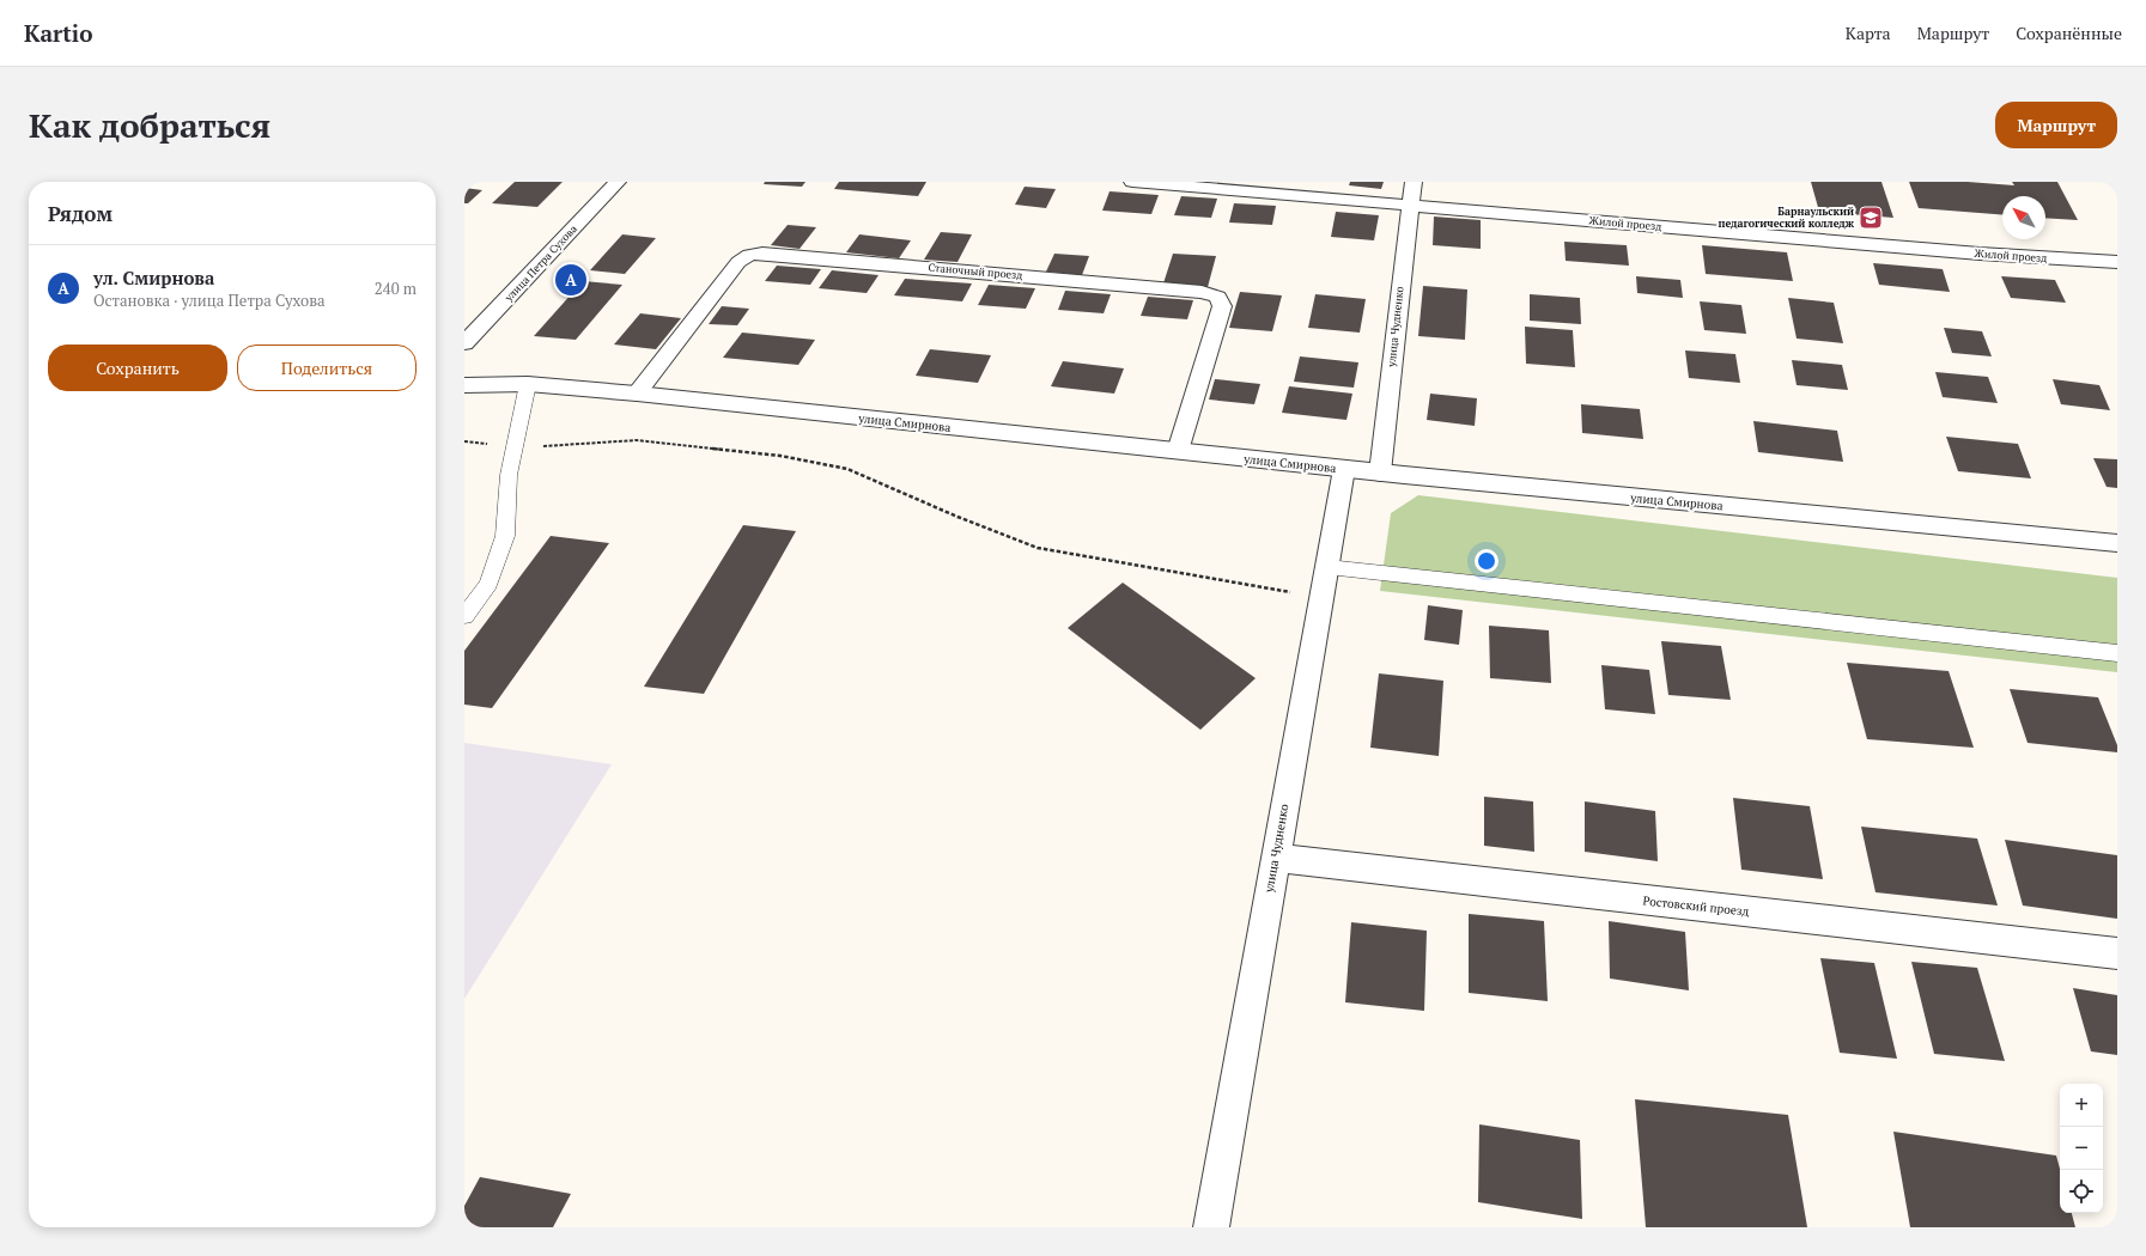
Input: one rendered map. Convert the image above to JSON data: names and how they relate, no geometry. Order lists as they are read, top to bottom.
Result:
{
  "streets": {
    "street": [
      "Жилой проезд",
      "улица Петра Сухова",
      "Станочный проезд",
      "улица Чудненко",
      "улица Смирнова",
      "Ростовский проезд"
    ]
  },
  "crossings": [
    ["Жилой проезд", "улица Чудненко"],
    ["Станочный проезд", "улица Смирнова"],
    ["улица Чудненко", "улица Смирнова"],
    ["улица Чудненко", "Ростовский проезд"]
  ],
  "places": {
    "school or university": ["Барнаульский педагогический колледж"]
  },
  "north": "top left",
  "page": {
    "header": "Kartio",
    "nav": ["Карта", "Маршрут", "Сохранённые"],
    "buttons": [
      "Маршрут",
      ["Сохранить", "Поделиться"]
    ],
    "title": "Как добраться",
    "heading": "Рядом",
    "list": [
      {
        "mark": "A",
        "name": "ул. Смирнова",
        "note": "Остановка · улица Петра Сухова",
        "value": "240 m"
      }
    ],
    "pins": "A",
    "map_buttons": ["+", "−"]
  }
}
